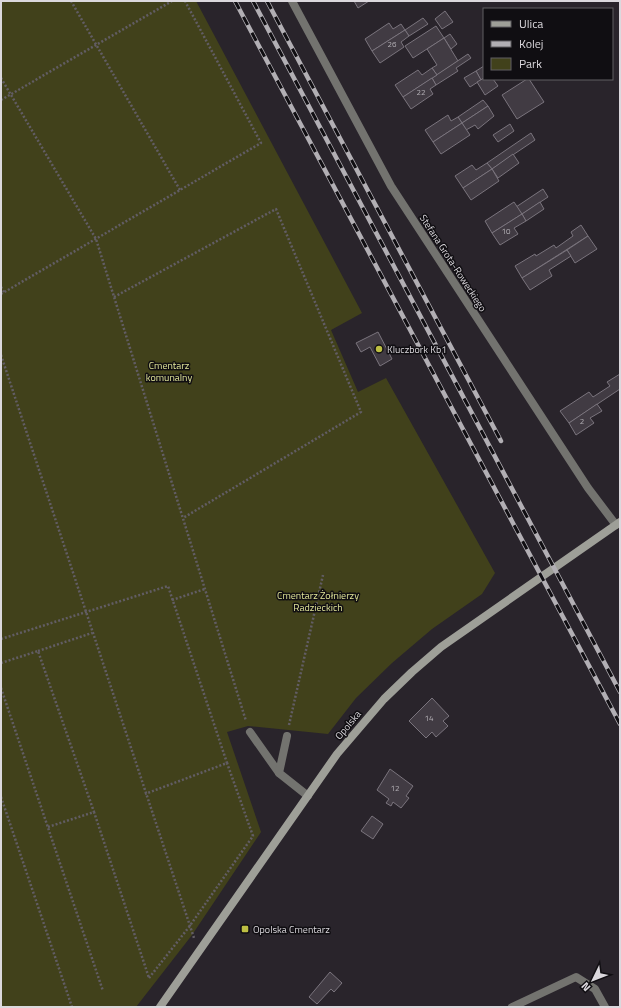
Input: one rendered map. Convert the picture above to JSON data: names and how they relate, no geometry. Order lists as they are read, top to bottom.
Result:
{
  "streets": {
    "main road": ["Opolska"],
    "street": ["Stefana Grota-Roweckiego"]
  },
  "crossings": [
    ["Stefana Grota-Roweckiego", "Opolska"]
  ],
  "parks": ["Cmentarz komunalny", "Cmentarz Żołnierzy Radzieckich"],
  "places": {
    "other": ["Kluczbork Kb1"],
    "transit": ["Opolska Cmentarz"]
  },
  "house_numbers": [
    "26",
    "22",
    "10",
    "2",
    "14",
    "12"
  ],
  "legend": ["Ulica", "Kolej", "Park"],
  "north": "bottom left"
}
